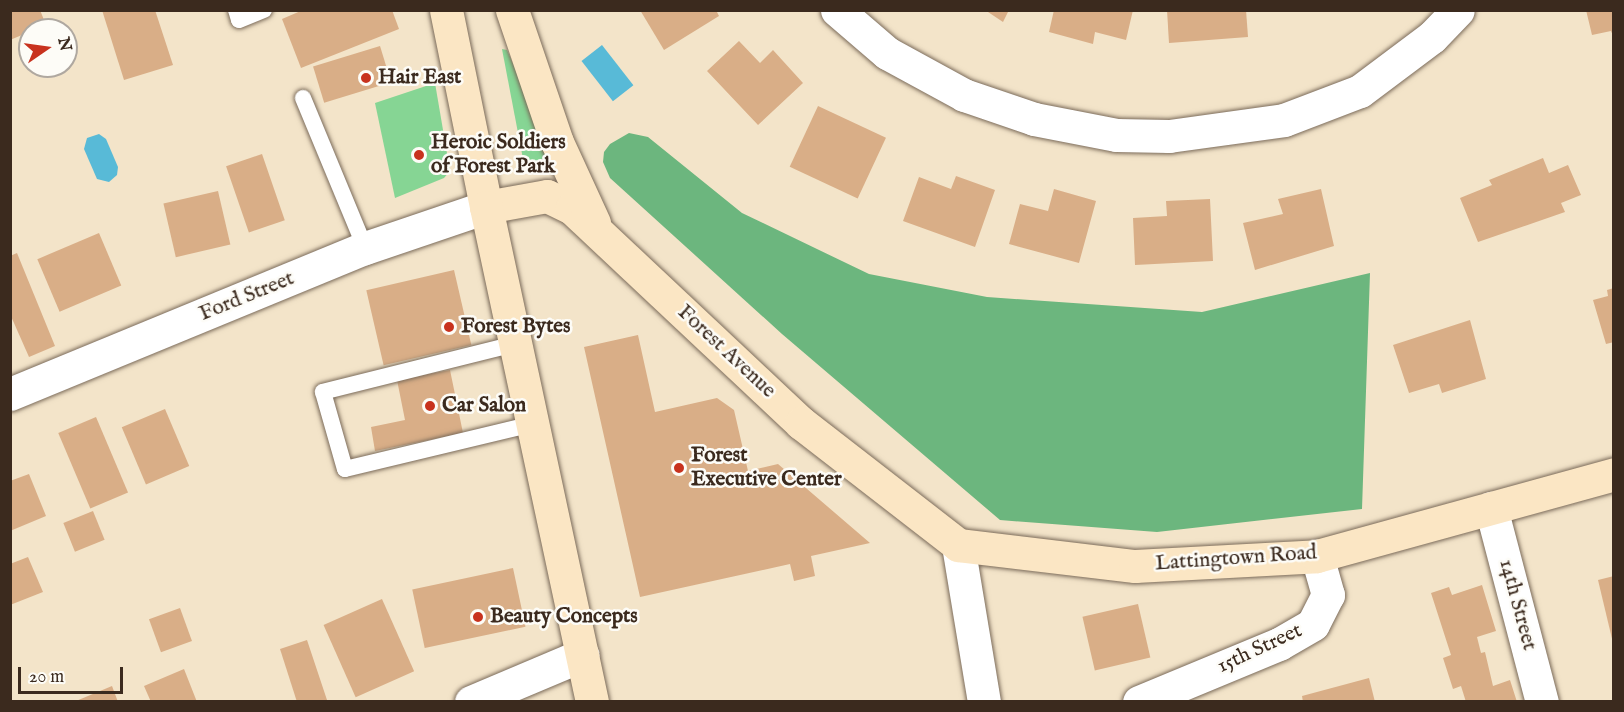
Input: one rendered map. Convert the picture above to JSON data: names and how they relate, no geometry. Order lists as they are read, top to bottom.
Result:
{
  "streets": {
    "main road": ["Forest Avenue", "Lattingtown Road"],
    "street": ["Ford Street", "14th Street", "15th Street"]
  },
  "crossings": [
    ["Ford Street", "Forest Avenue"],
    ["Forest Avenue", "Lattingtown Road"],
    ["Lattingtown Road", "14th Street"],
    ["Lattingtown Road", "15th Street"]
  ],
  "places": [
    "Hair East",
    "Heroic Soldiers of Forest Park",
    "Forest Bytes",
    "Car Salon",
    "Forest Executive Center",
    "Beauty Concepts"
  ],
  "scale_bar": "20 m",
  "north": "right"
}
